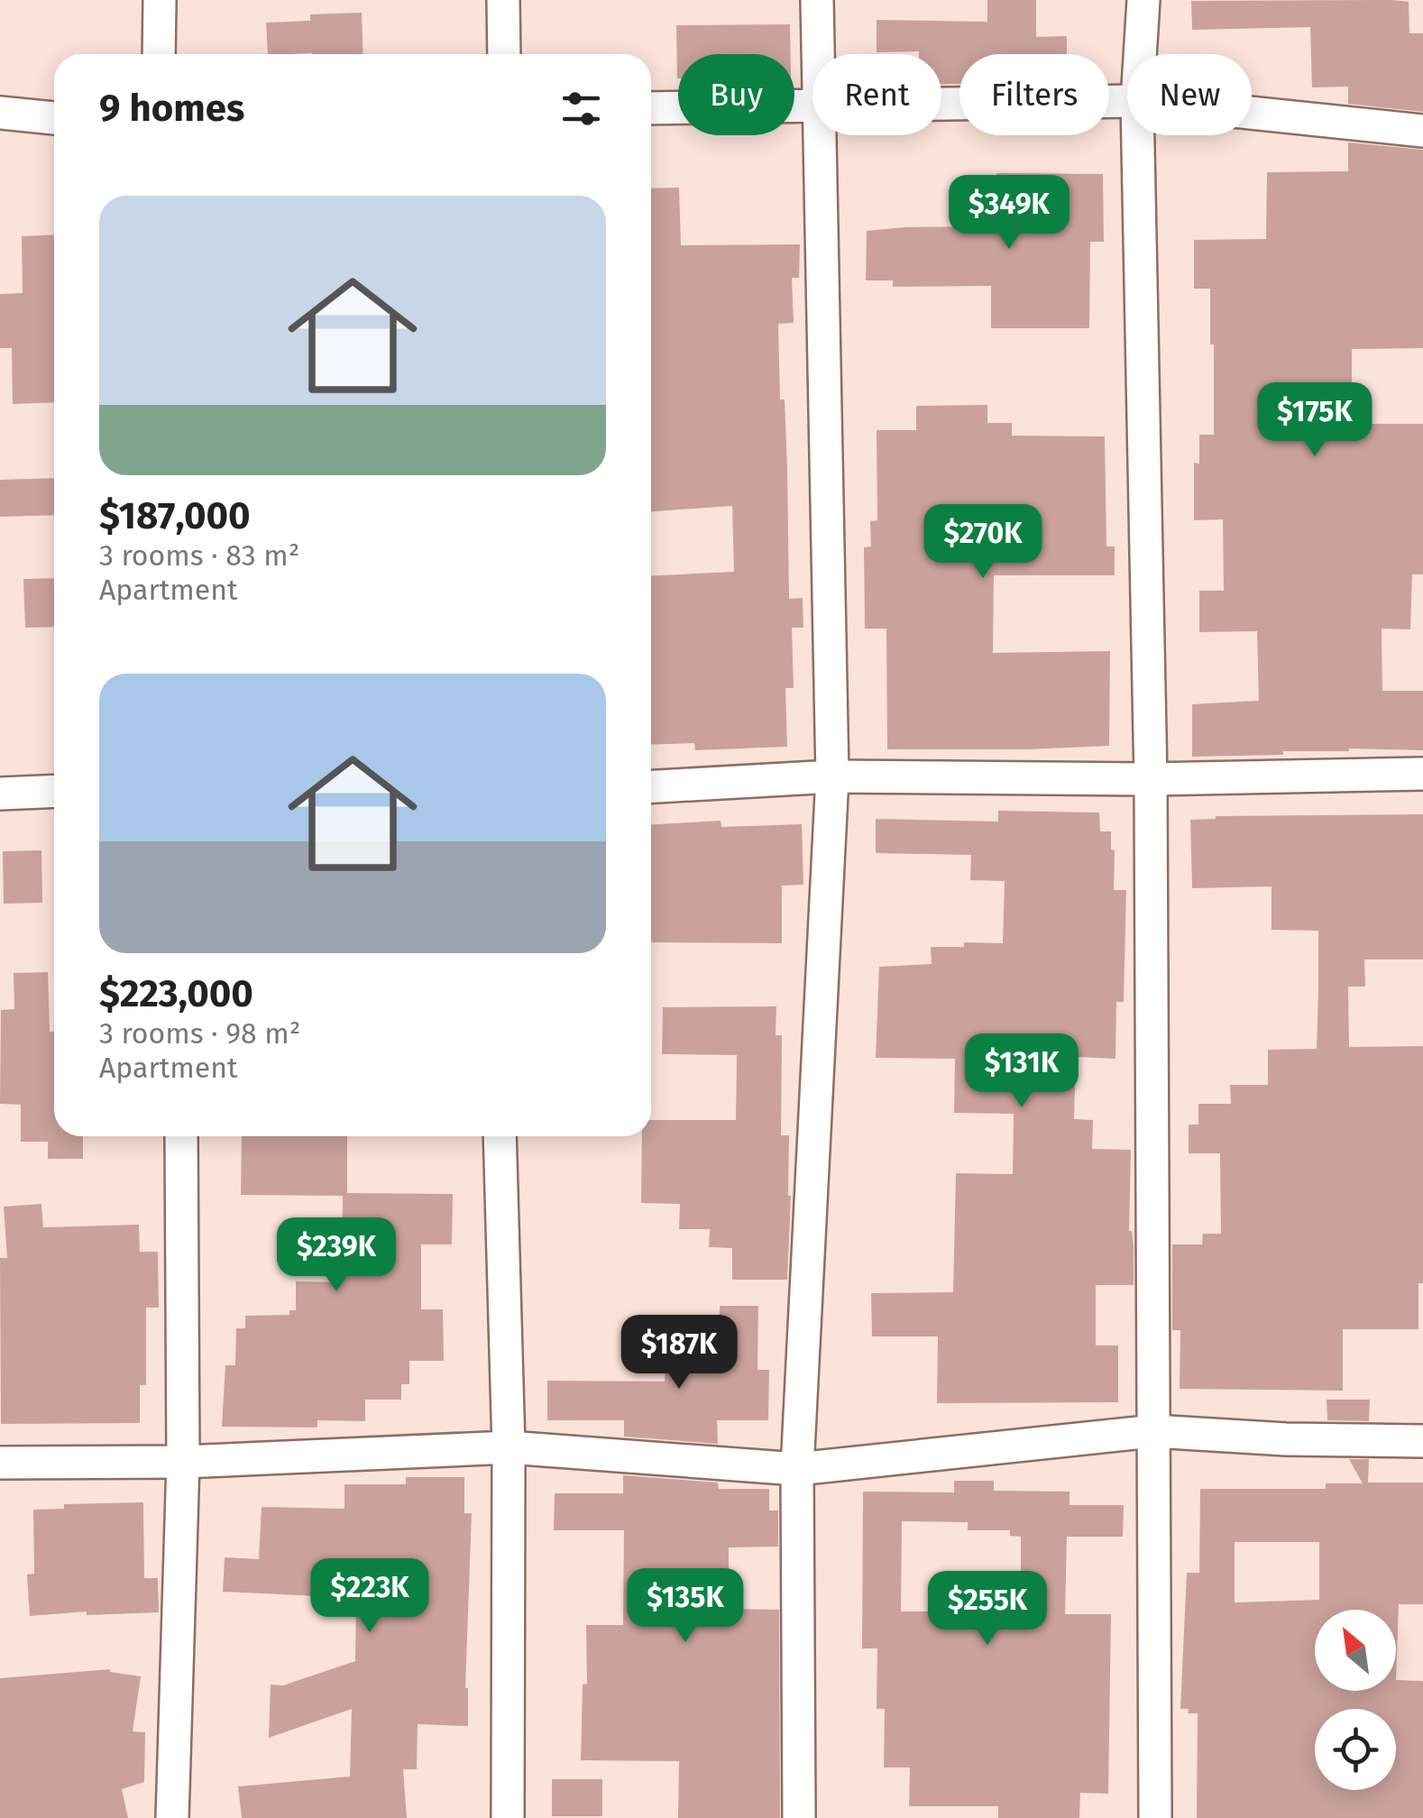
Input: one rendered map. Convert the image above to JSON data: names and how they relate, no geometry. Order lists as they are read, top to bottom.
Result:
{
  "north": "top left",
  "page": {
    "chip": [
      "Buy",
      "Rent",
      "Filters",
      "New"
    ],
    "heading": "9 homes",
    "list": [
      {
        "name": "$187,000",
        "note": "3 rooms · 83 m² · Apartment"
      },
      {
        "name": "$223,000",
        "note": "3 rooms · 98 m² · Apartment"
      }
    ],
    "price": [
      "$349K",
      "$175K",
      "$270K",
      "$131K",
      "$239K",
      "$187K",
      "$223K",
      "$135K",
      "$255K"
    ]
  }
}
